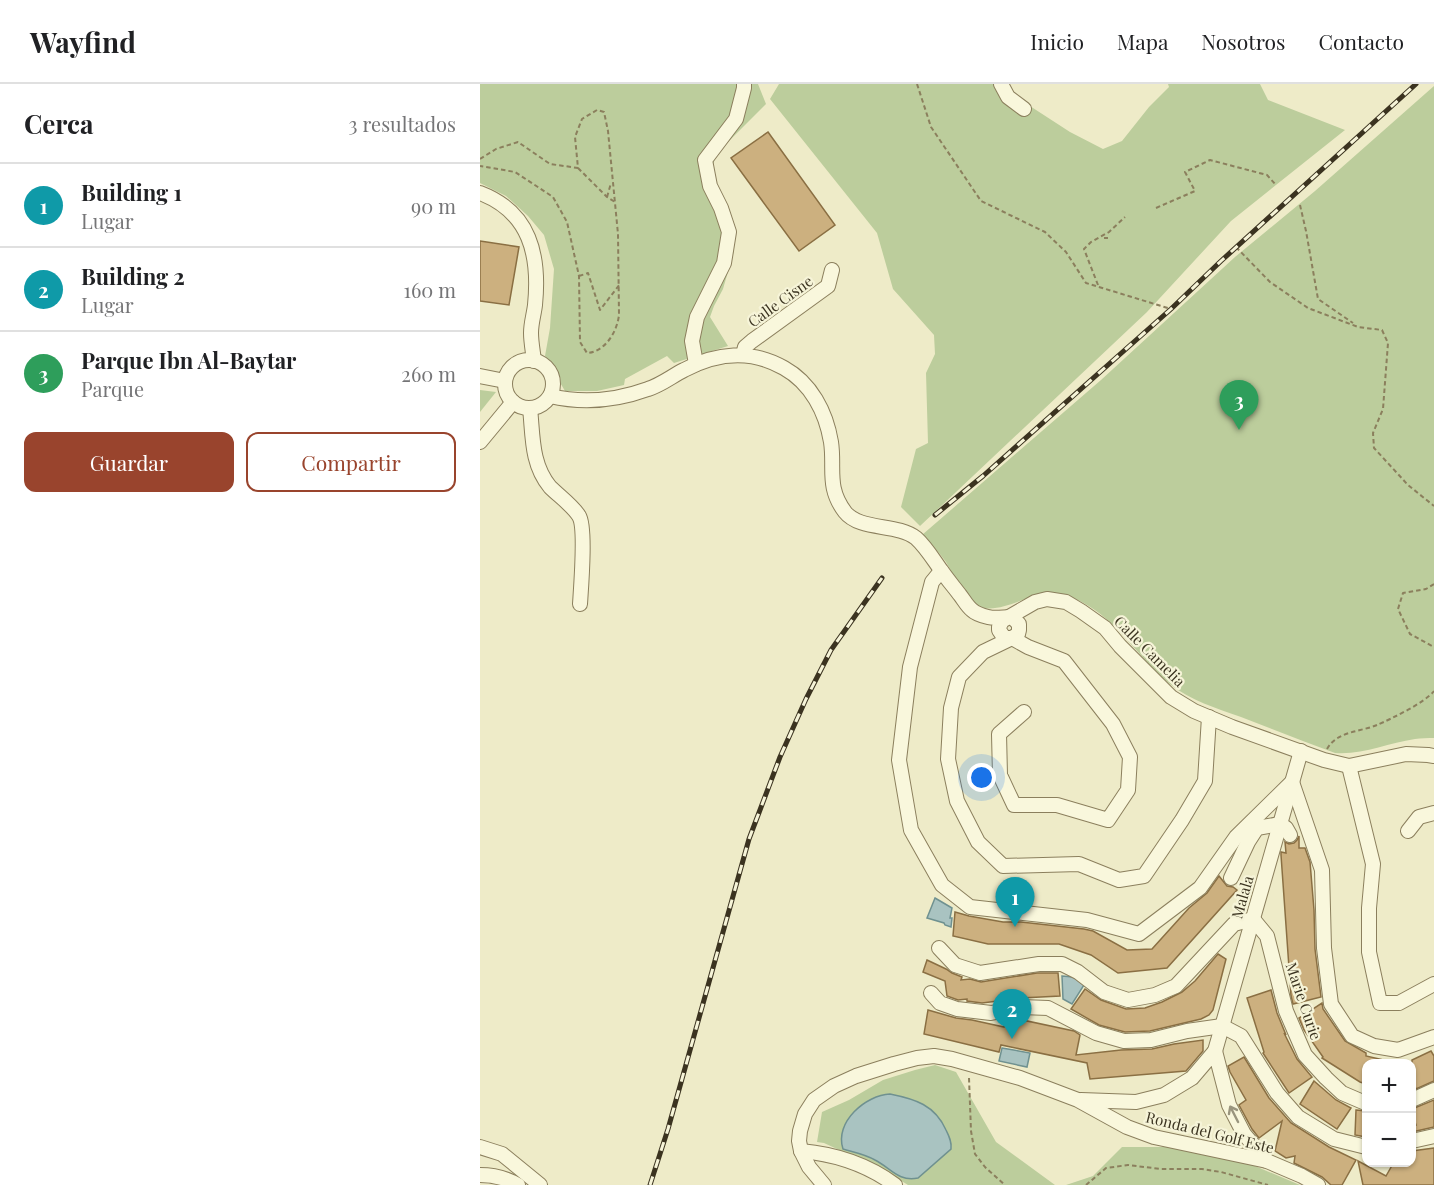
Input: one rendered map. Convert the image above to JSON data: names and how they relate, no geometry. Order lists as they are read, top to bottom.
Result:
{
  "streets": {
    "street": [
      "Calle Cisne",
      "Calle Camelia",
      "Malala",
      "Marie Curie",
      "Ronda del Golf Este"
    ]
  },
  "crossings": [
    ["Calle Camelia", "Malala"],
    ["Malala", "Marie Curie"]
  ],
  "page": {
    "header": "Wayfind",
    "nav": [
      "Inicio",
      "Mapa",
      "Nosotros",
      "Contacto"
    ],
    "heading": ["Cerca", "3 resultados"],
    "list": [
      {
        "mark": "1",
        "name": "Building 1",
        "note": "Lugar",
        "value": "90 m"
      },
      {
        "mark": "2",
        "name": "Building 2",
        "note": "Lugar",
        "value": "160 m"
      },
      {
        "mark": "3",
        "name": "Parque Ibn Al-Baytar",
        "note": "Parque",
        "value": "260 m"
      }
    ],
    "pins": ["3", "1", "2"],
    "buttons": ["Guardar", "Compartir"],
    "map_buttons": ["+", "−"]
  }
}
